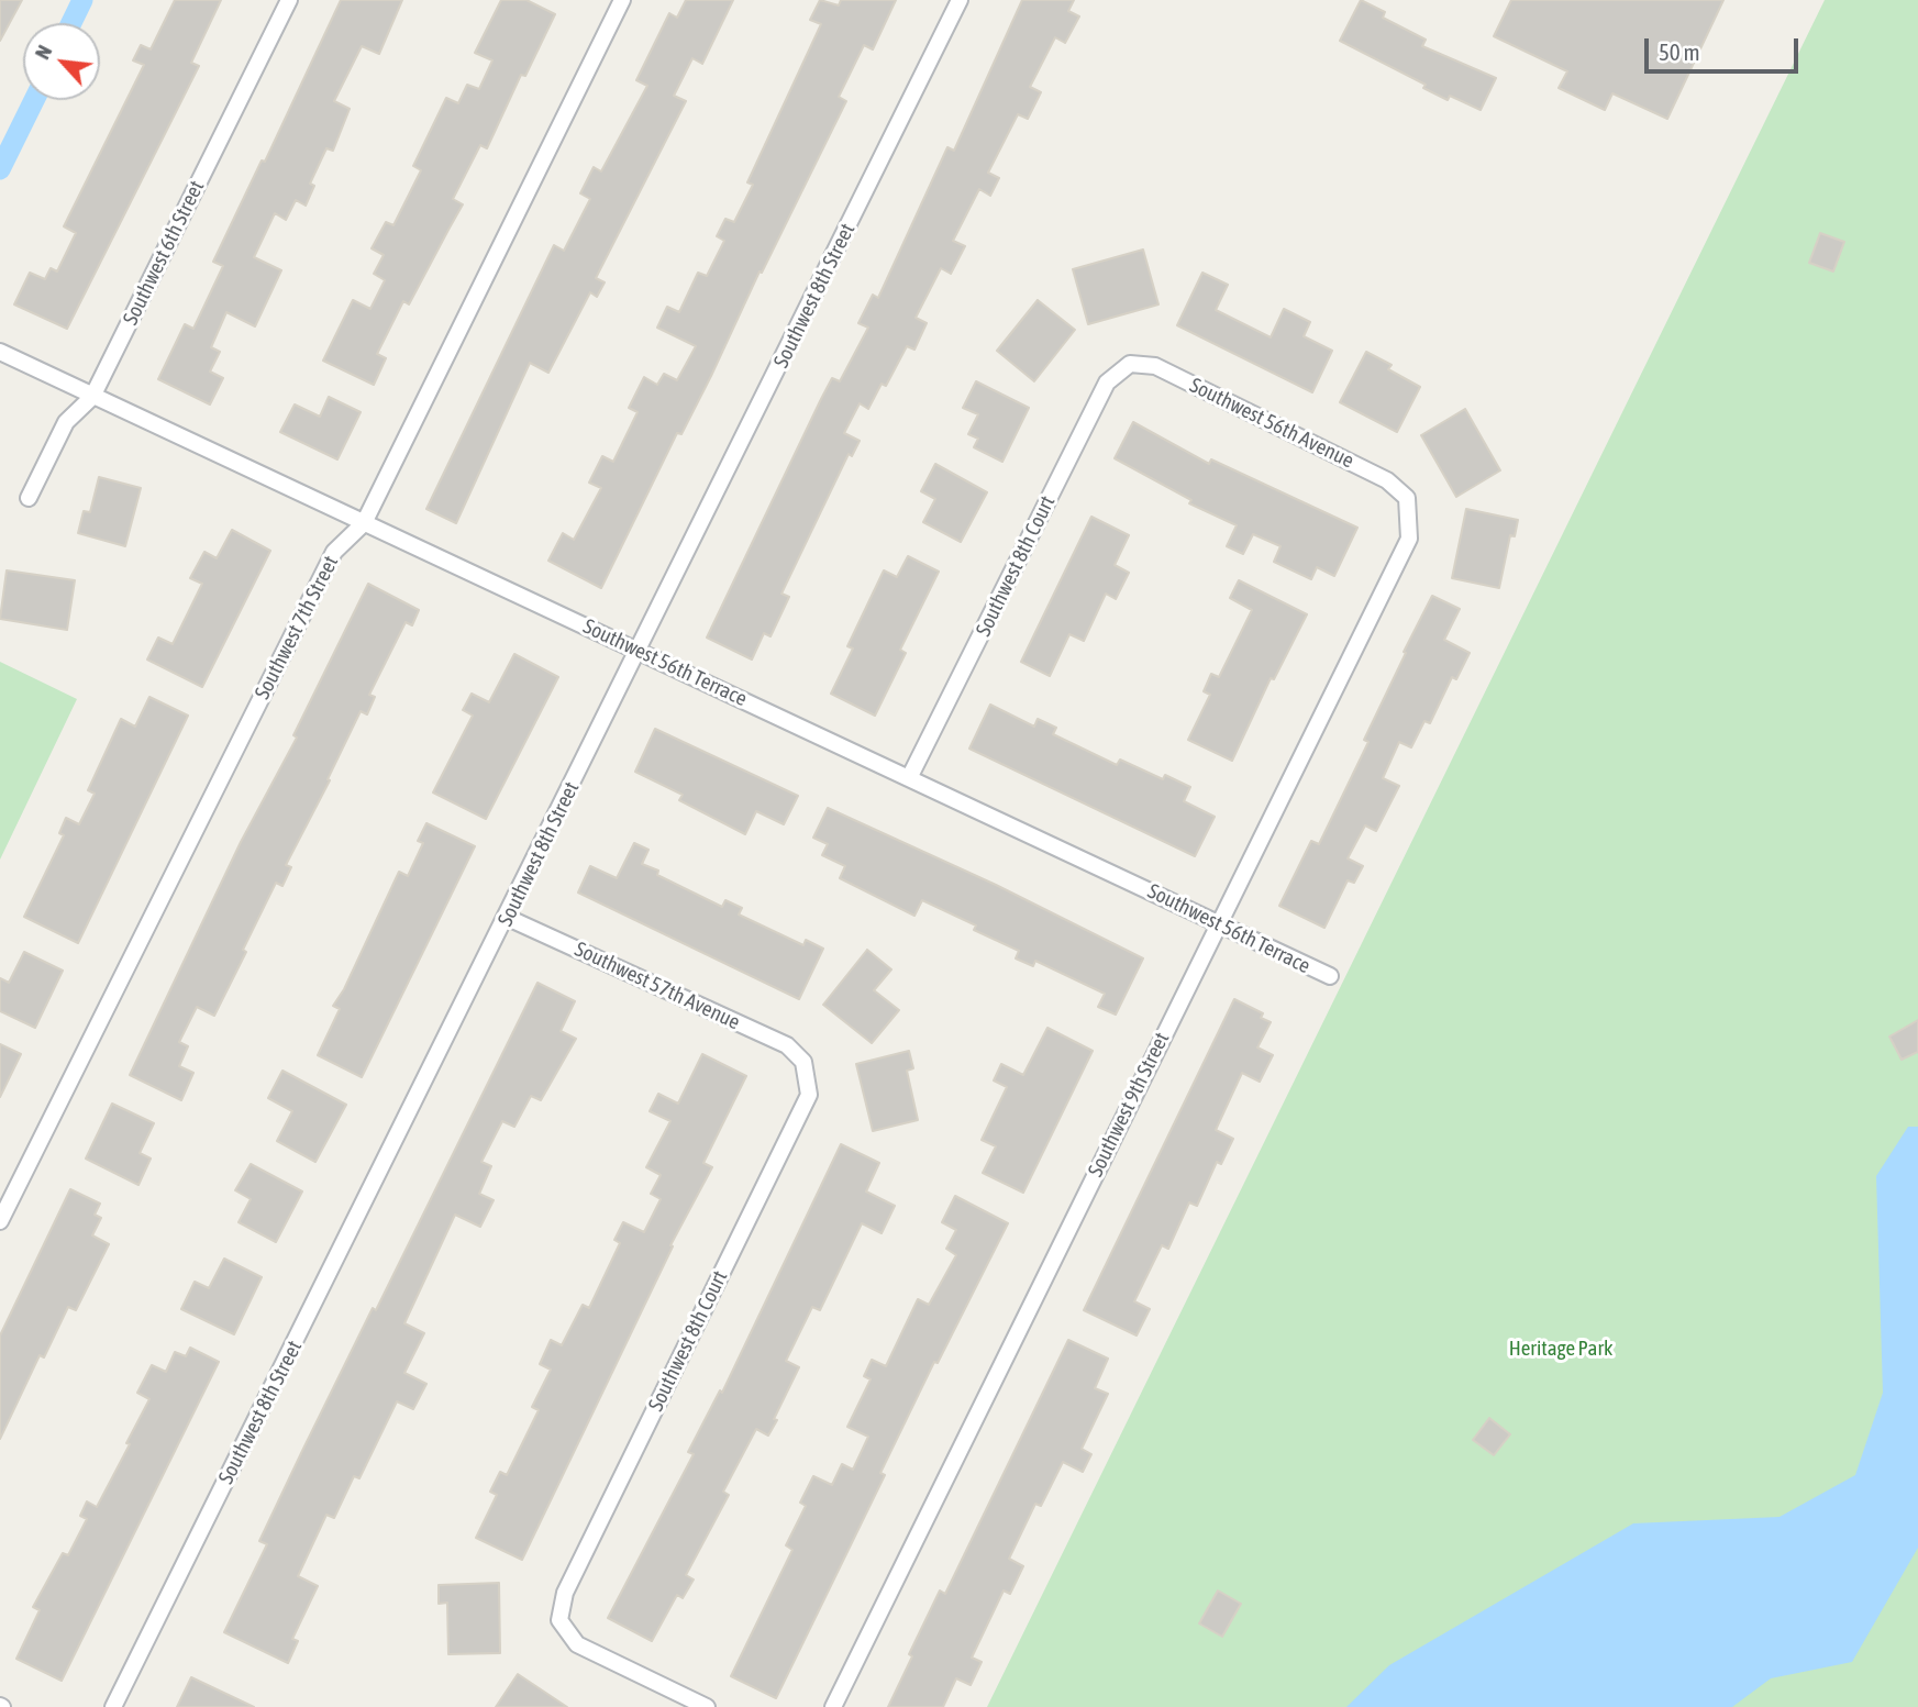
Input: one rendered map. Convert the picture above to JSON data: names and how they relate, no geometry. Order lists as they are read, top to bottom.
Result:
{
  "streets": {
    "street": [
      "Southwest 6th Street",
      "Southwest 8th Street",
      "Southwest 56th Avenue",
      "Southwest 8th Court",
      "Southwest 7th Street",
      "Southwest 56th Terrace",
      "Southwest 57th Avenue",
      "Southwest 9th Street"
    ]
  },
  "crossings": [
    ["Southwest 6th Street", "Southwest 56th Terrace"],
    ["Southwest 8th Street", "Southwest 56th Terrace"],
    ["Southwest 8th Street", "Southwest 57th Avenue"],
    ["Southwest 56th Avenue", "Southwest 8th Court"],
    ["Southwest 56th Avenue", "Southwest 9th Street"],
    ["Southwest 8th Court", "Southwest 56th Terrace"],
    ["Southwest 8th Court", "Southwest 57th Avenue"],
    ["Southwest 7th Street", "Southwest 56th Terrace"],
    ["Southwest 56th Terrace", "Southwest 9th Street"]
  ],
  "parks": ["Heritage Park"],
  "scale_bar": "50 m",
  "north": "top left"
}
